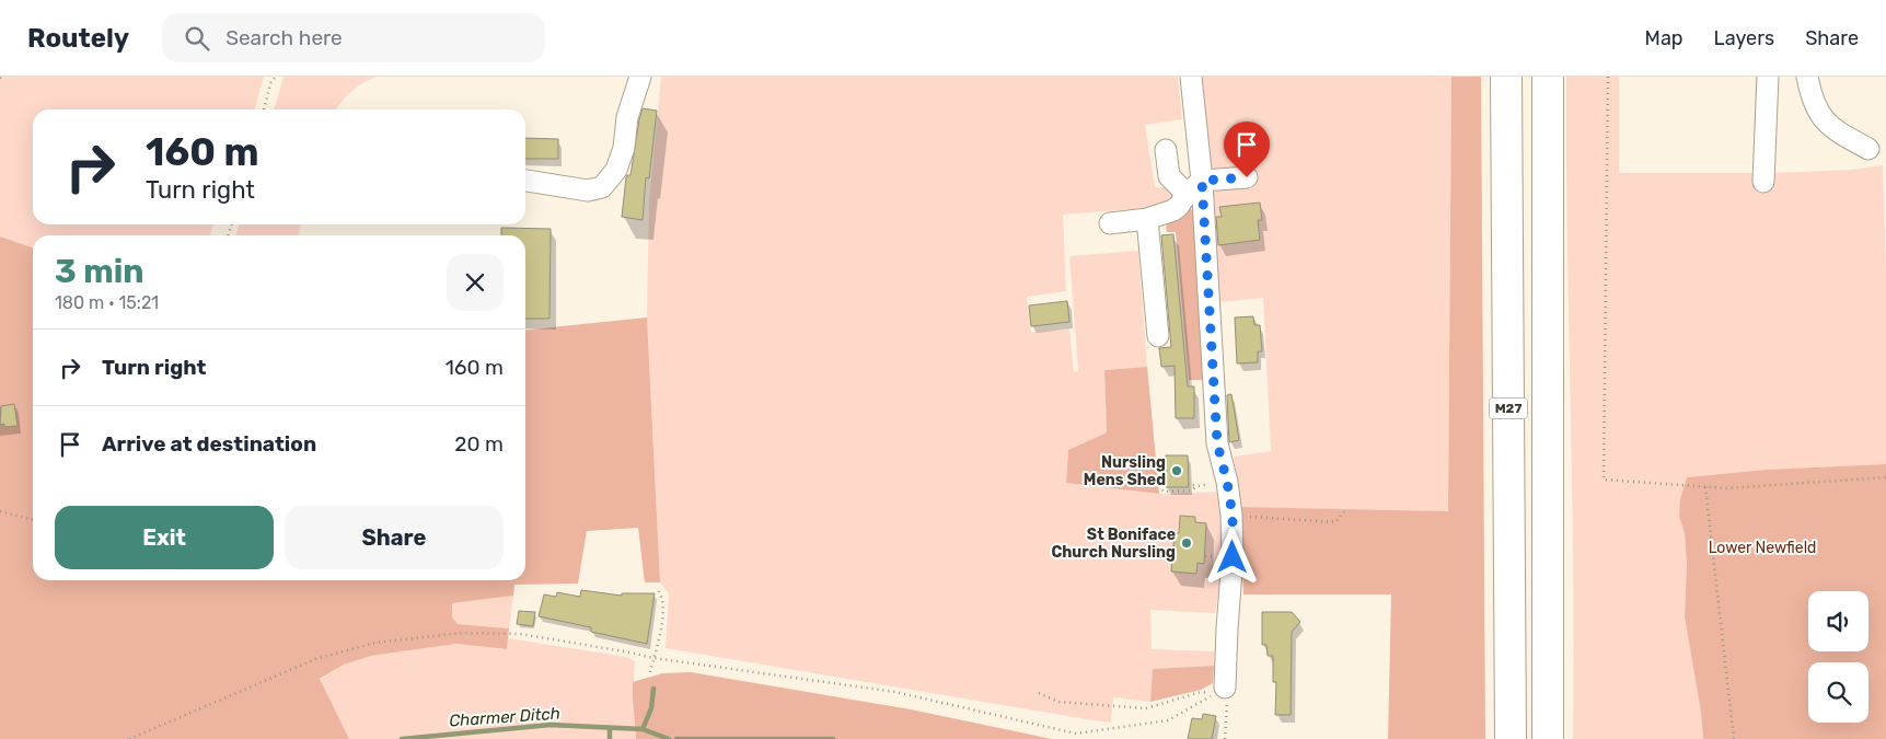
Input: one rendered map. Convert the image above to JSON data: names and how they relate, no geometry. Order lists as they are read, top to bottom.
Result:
{
  "streets": {
    "highway": ["M27"]
  },
  "water": ["Charmer Ditch"],
  "parks": ["Lower Newfield"],
  "places": ["Nursling Mens Shed", "St Boniface Church Nursling"],
  "page": {
    "header": "Routely",
    "search": "Search here",
    "nav": ["Map", "Layers", "Share"],
    "turn": ["160 m", "Turn right"],
    "heading": ["3 min", "180 m · 15:21"],
    "list": [
      {
        "name": "Turn right",
        "value": "160 m"
      },
      {
        "name": "Arrive at destination",
        "value": "20 m"
      }
    ],
    "buttons": ["Exit", "Share"]
  }
}
